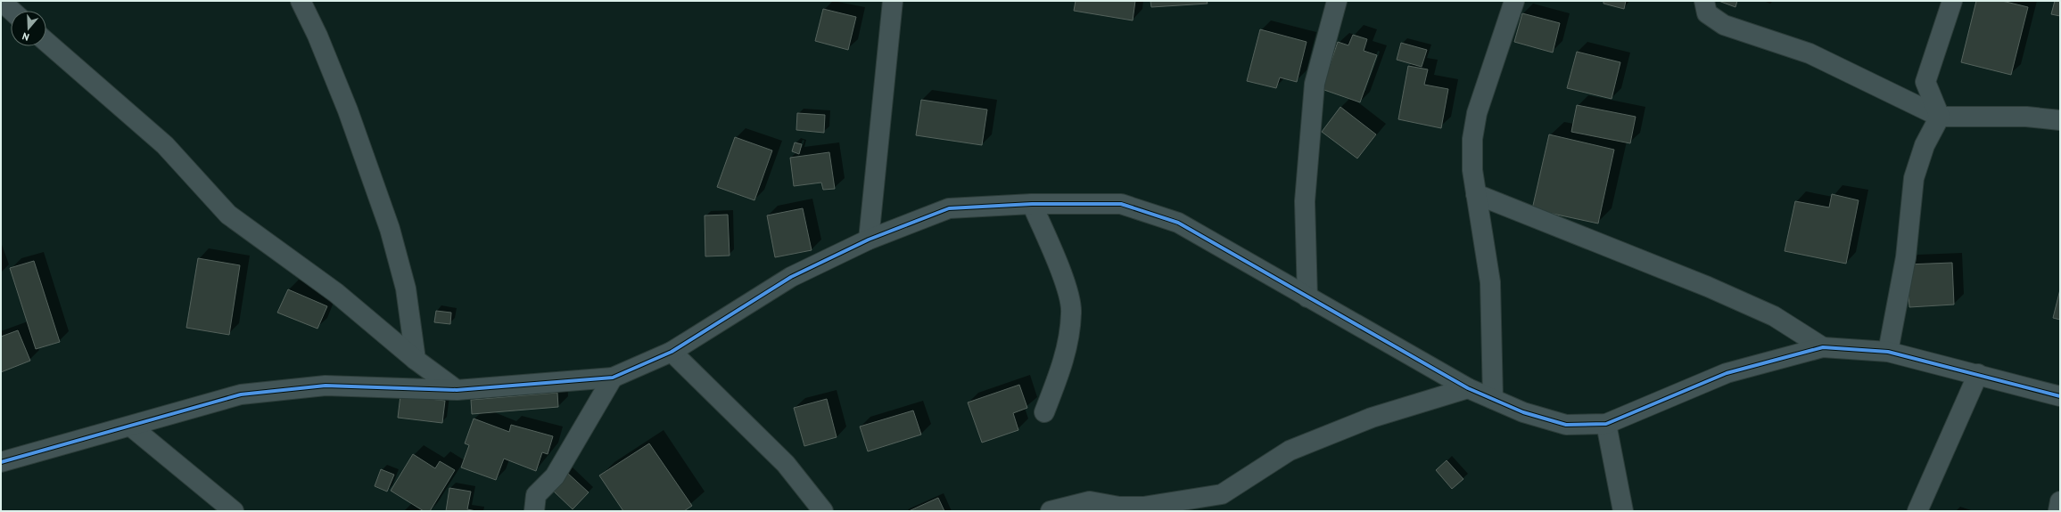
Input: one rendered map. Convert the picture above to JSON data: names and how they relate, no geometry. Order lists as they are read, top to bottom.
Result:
{
  "north": "bottom"
}
